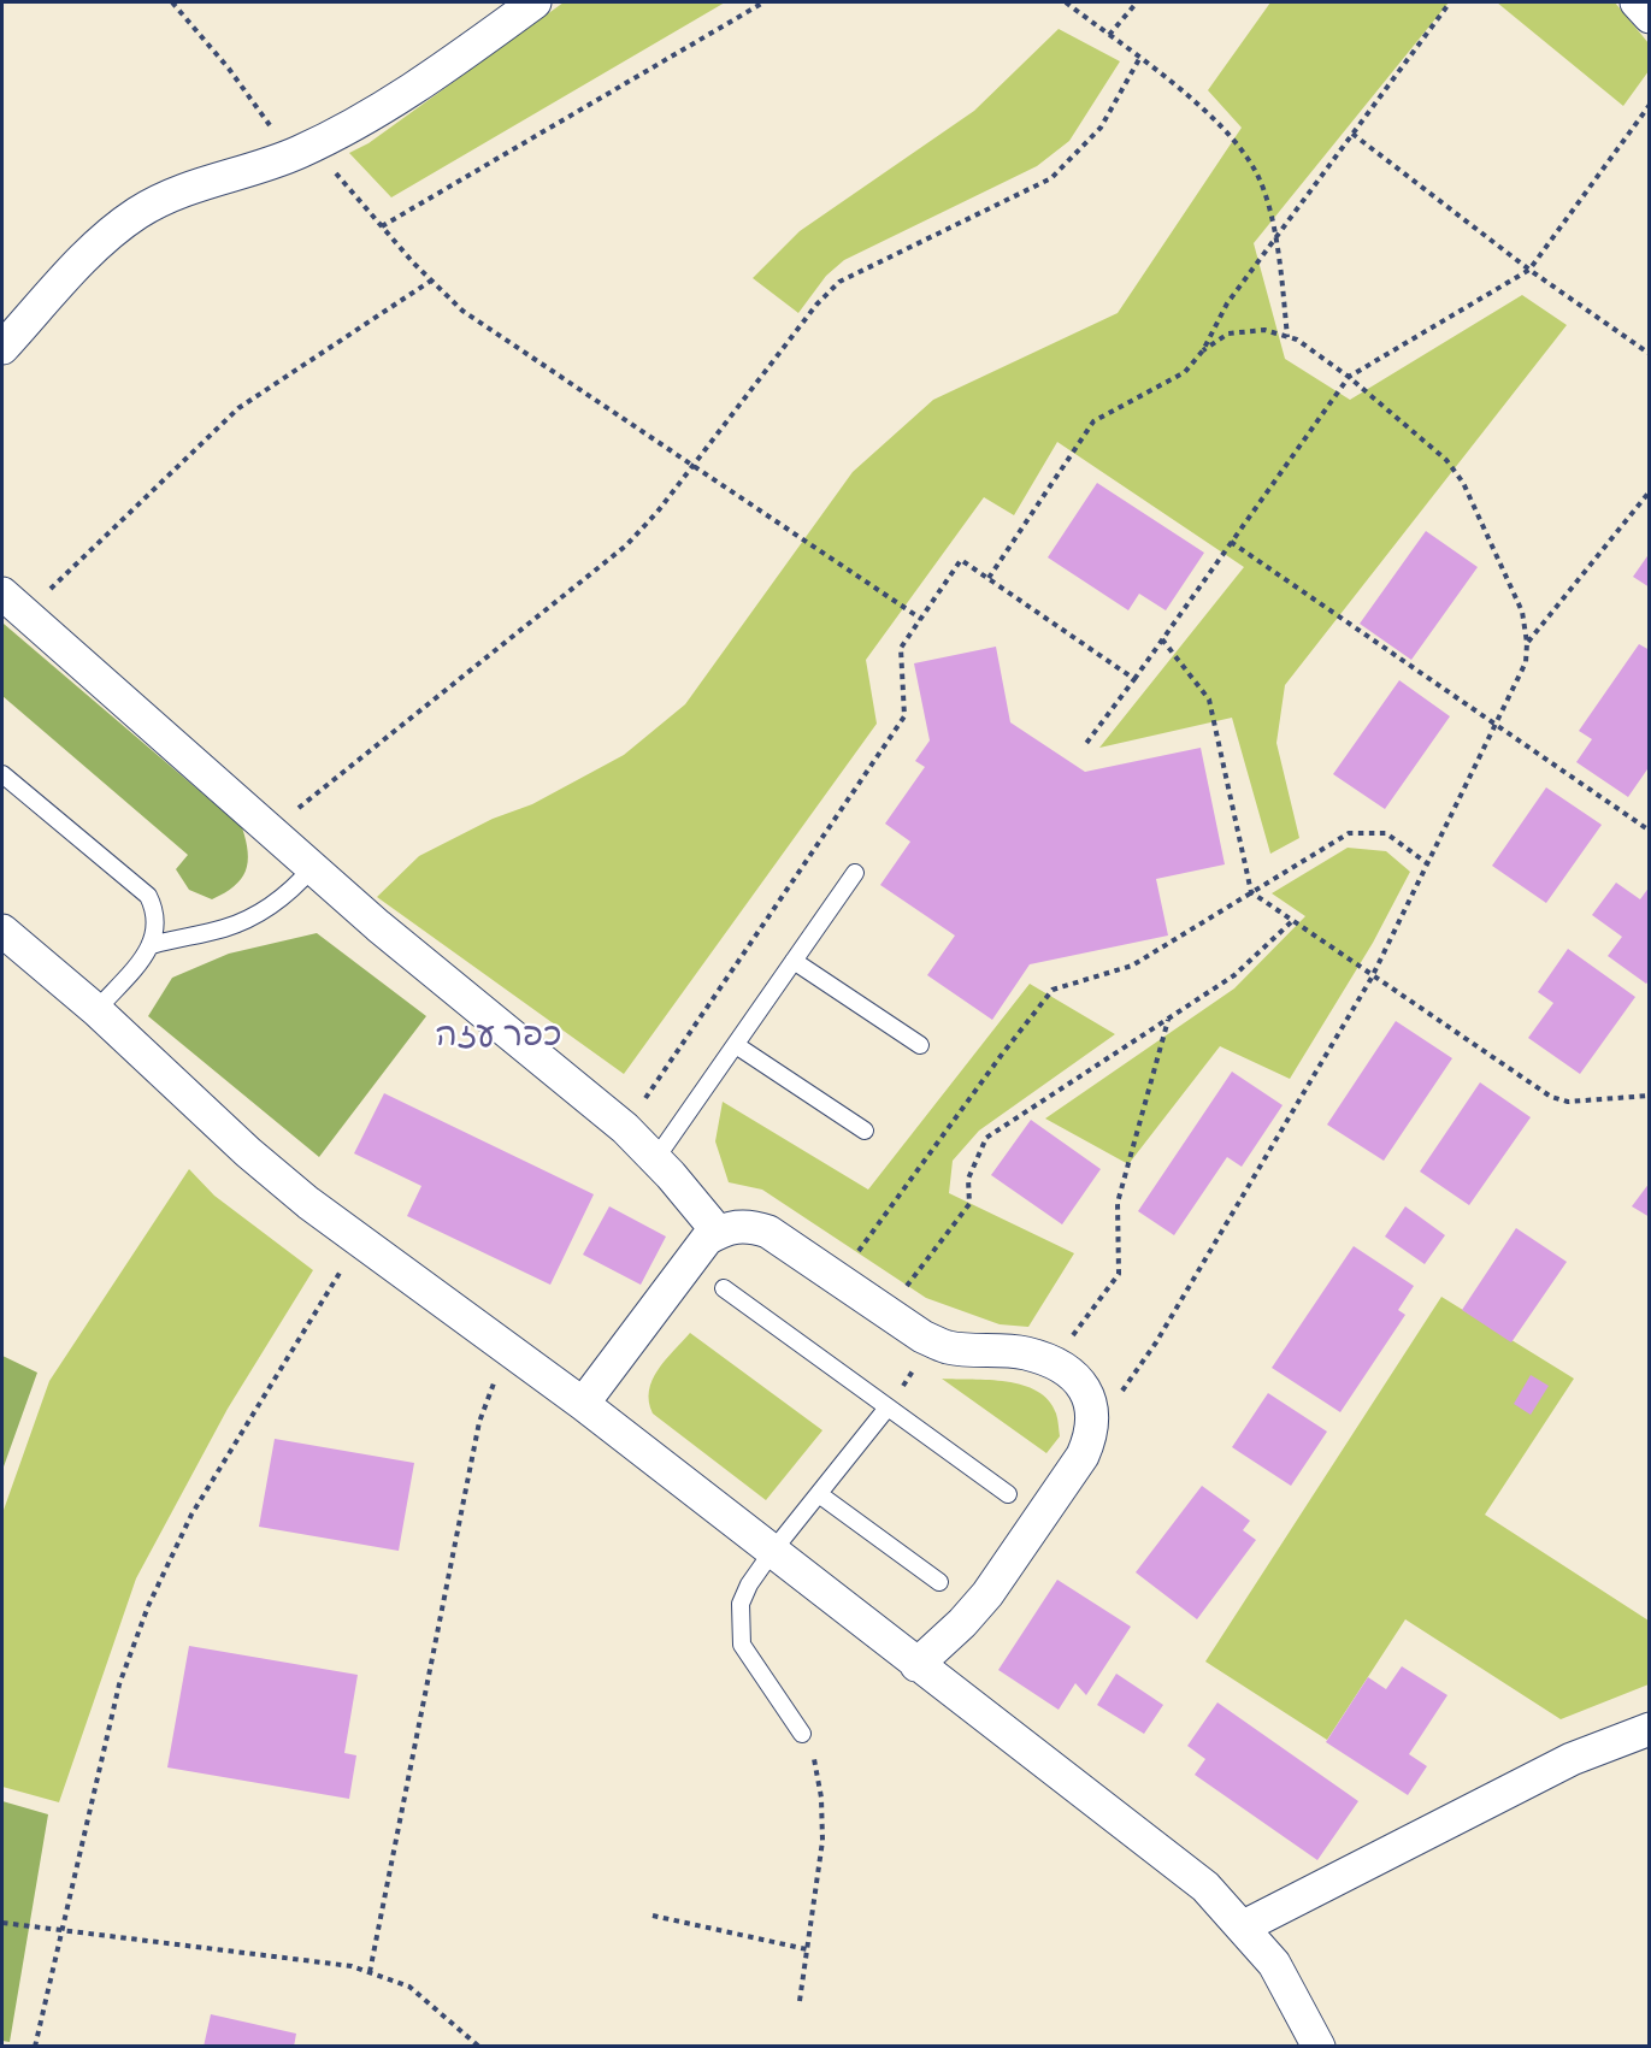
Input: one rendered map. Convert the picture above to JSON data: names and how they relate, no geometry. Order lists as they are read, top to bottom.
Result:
{
  "districts": ["כפר עזה"]
}
